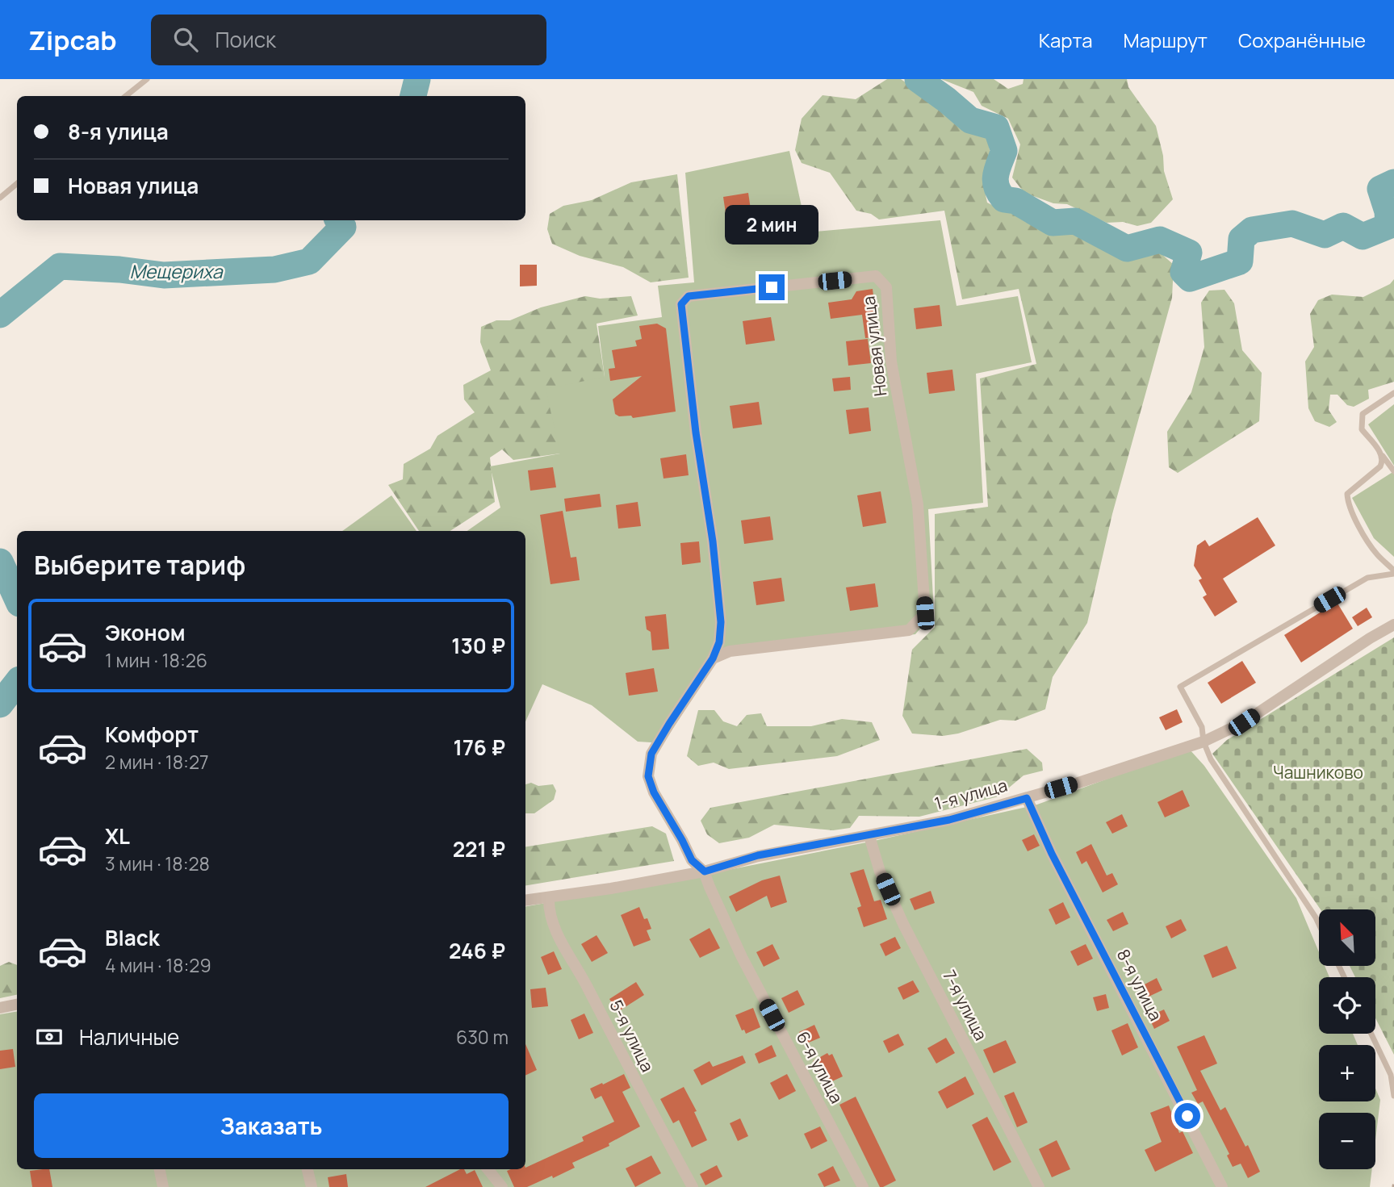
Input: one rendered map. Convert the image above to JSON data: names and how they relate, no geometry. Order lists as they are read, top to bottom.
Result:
{
  "streets": {
    "street": [
      "Новая улица",
      "1-я улица",
      "8-я улица",
      "7-я улица",
      "5-я улица",
      "6-я улица"
    ]
  },
  "crossings": [
    ["Новая улица", "1-я улица"],
    ["Новая улица", "6-я улица"],
    ["1-я улица", "8-я улица"],
    ["1-я улица", "7-я улица"],
    ["1-я улица", "5-я улица"],
    ["1-я улица", "6-я улица"]
  ],
  "water": ["Мещериха"],
  "parks": ["Чашниково"],
  "north": "top left",
  "page": {
    "header": "Zipcab",
    "search": "Поиск",
    "nav": ["Карта", "Маршрут", "Сохранённые"],
    "banner": ["8-я улица", "Новая улица"],
    "bubble": "2 мин",
    "heading": "Выберите тариф",
    "list": [
      {
        "name": "Эконом",
        "note": "1 мин · 18:26",
        "value": "130 ₽"
      },
      {
        "name": "Комфорт",
        "note": "2 мин · 18:27",
        "value": "176 ₽"
      },
      {
        "name": "XL",
        "note": "3 мин · 18:28",
        "value": "221 ₽"
      },
      {
        "name": "Black",
        "note": "4 мин · 18:29",
        "value": "246 ₽"
      }
    ],
    "map_buttons": ["+", "−"],
    "pay": ["Наличные", "630 m"],
    "buttons": "Заказать"
  }
}
